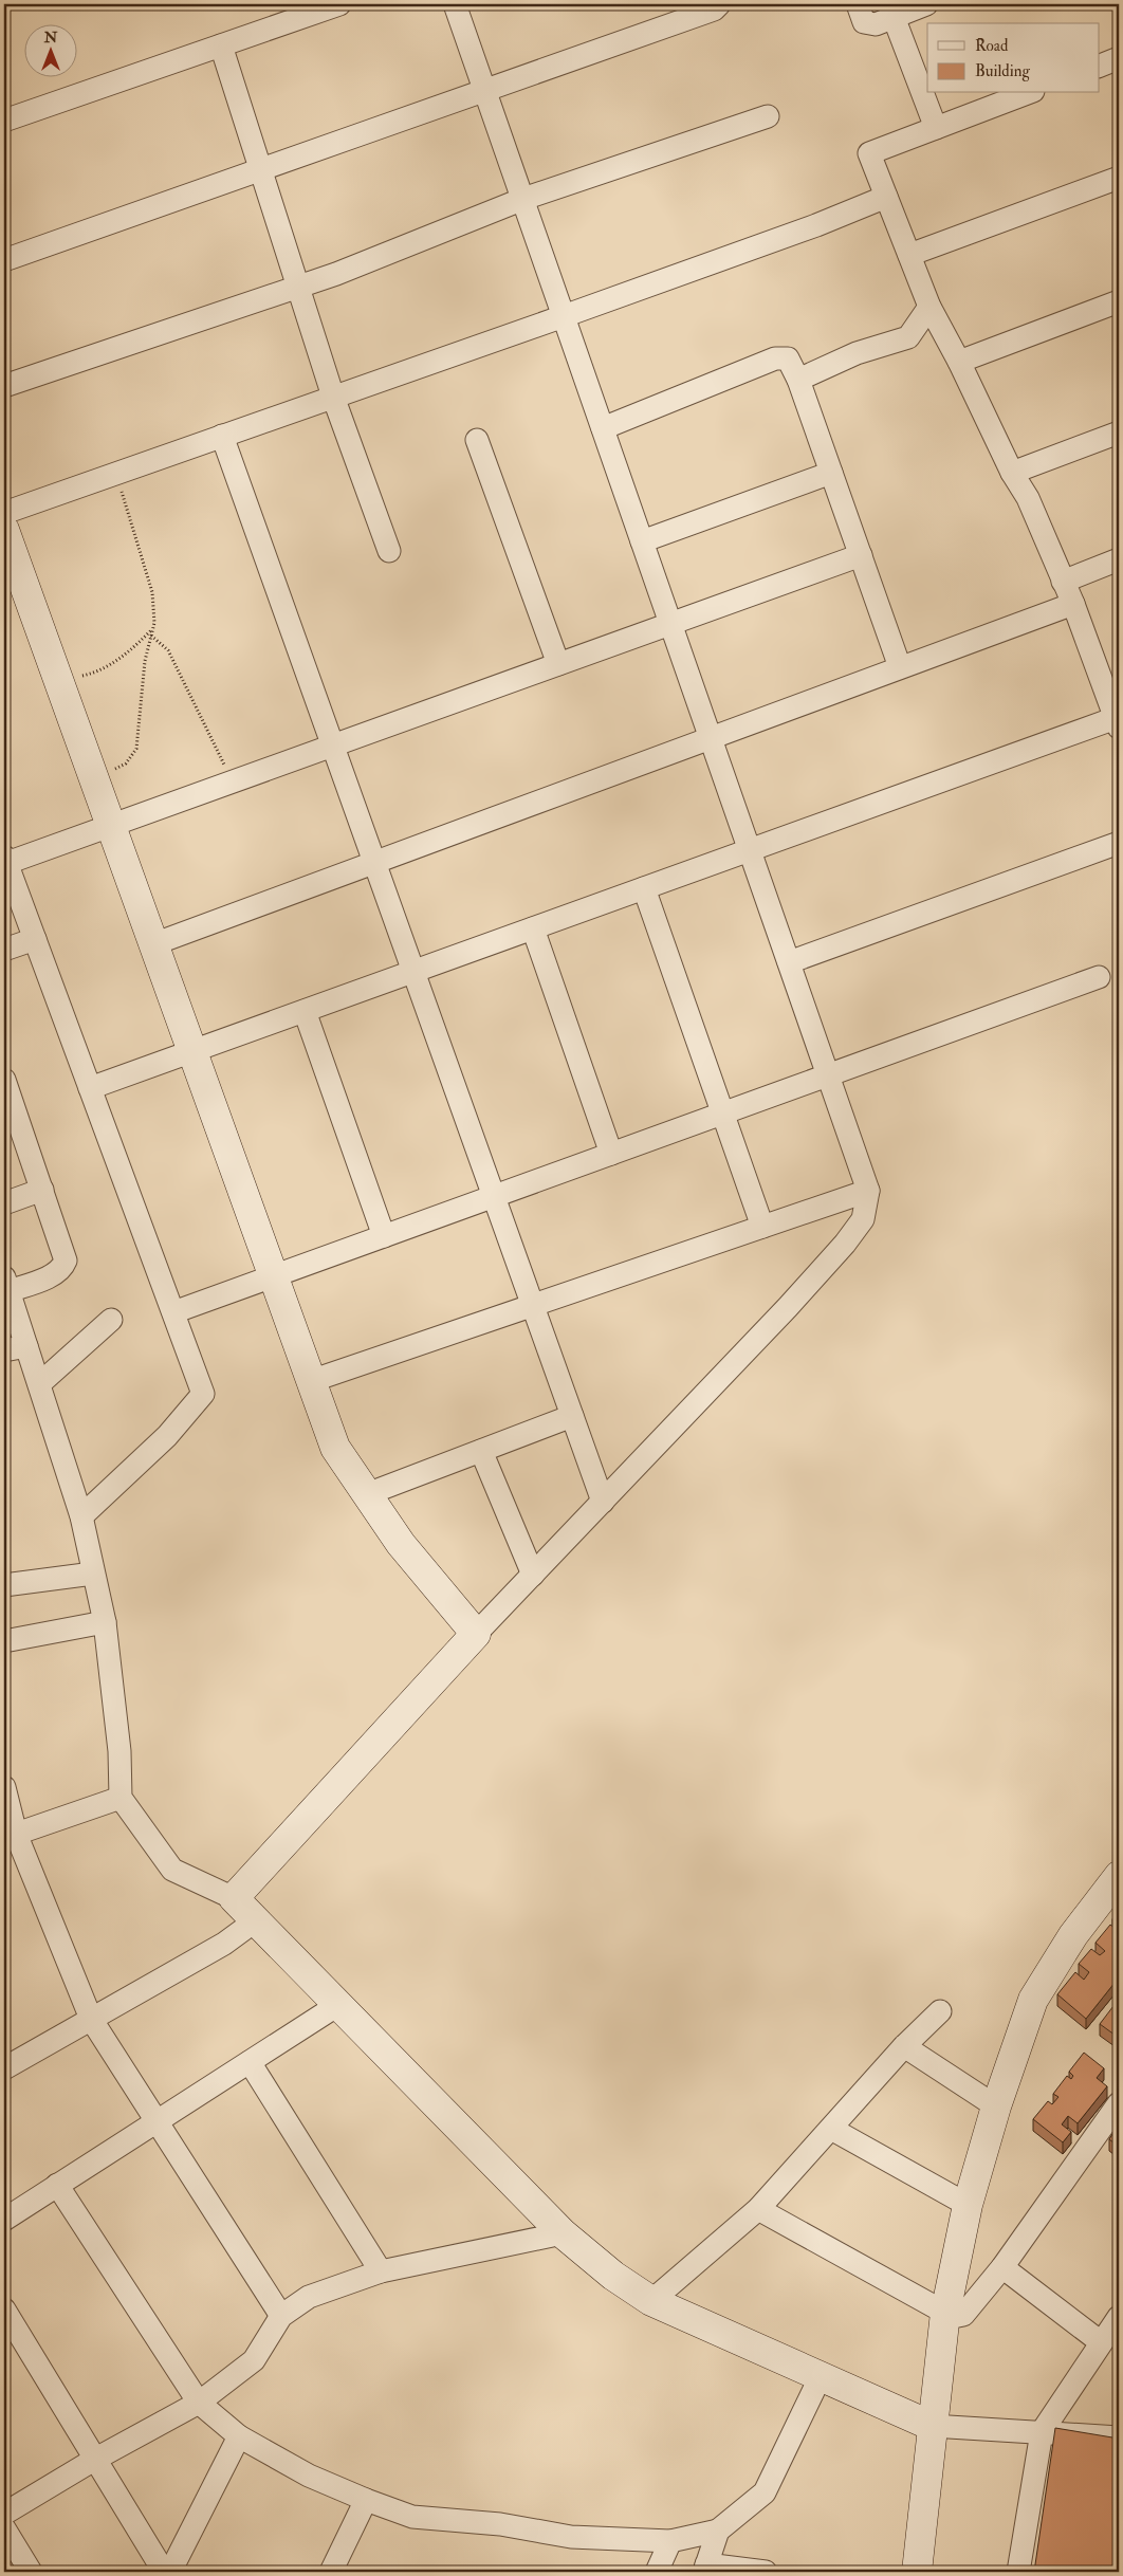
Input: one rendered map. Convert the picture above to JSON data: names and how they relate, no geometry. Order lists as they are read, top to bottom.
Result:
{
  "legend": ["Road", "Building"],
  "north": "top"
}
